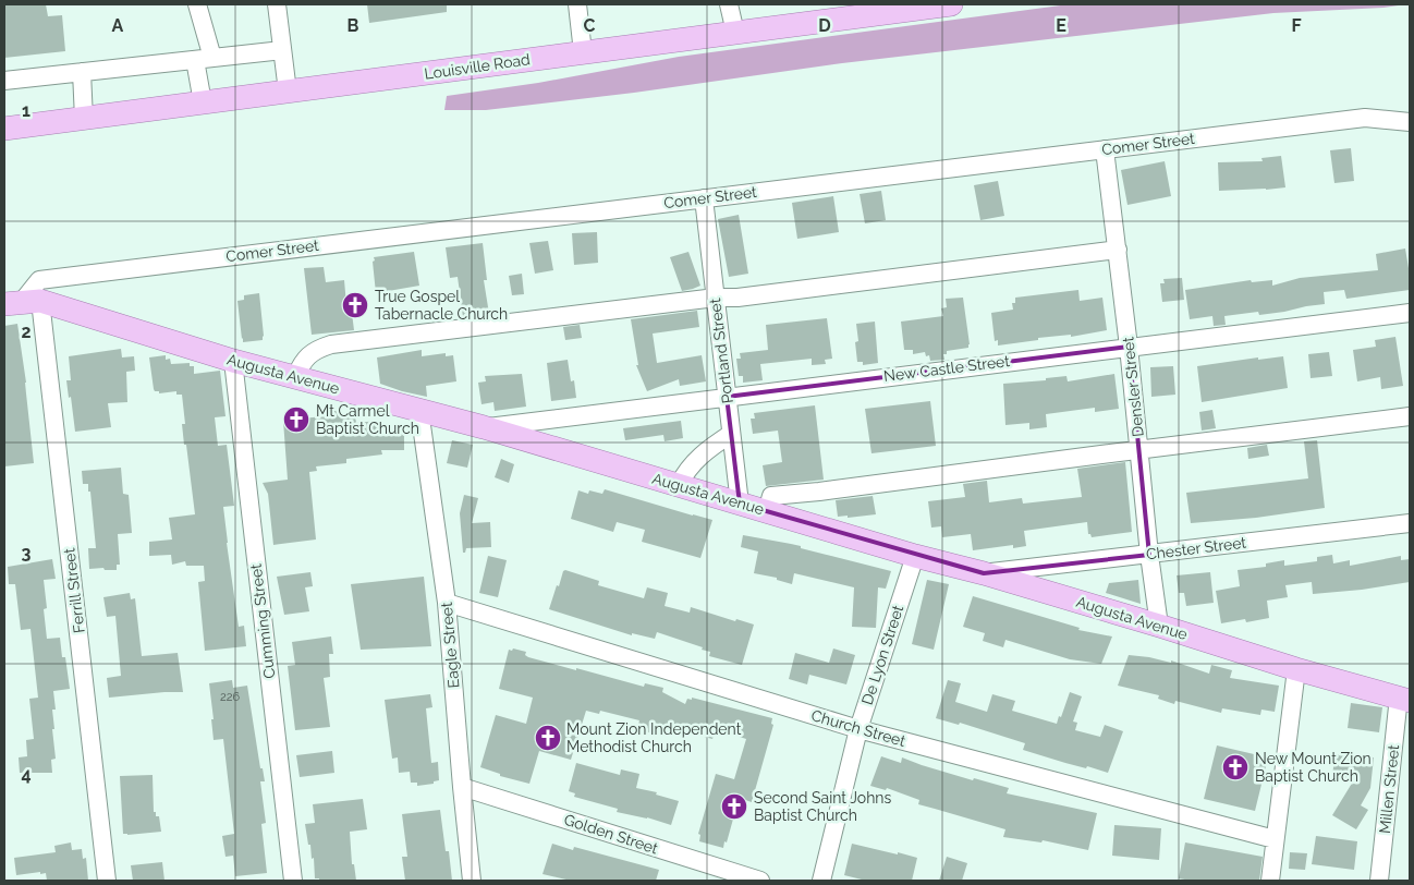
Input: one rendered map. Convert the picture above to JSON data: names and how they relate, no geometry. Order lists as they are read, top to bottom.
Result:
{
  "streets": {
    "main road": ["Louisville Road", "Augusta Avenue"],
    "street": [
      "Comer Street",
      "Portland Street",
      "New Castle Street",
      "Densler Street",
      "Chester Street",
      "Ferrill Street",
      "Cumming Street",
      "Eagle Street",
      "De Lyon Street",
      "Church Street",
      "Millen Street",
      "Golden Street"
    ]
  },
  "crossings": [
    ["Comer Street", "Portland Street"],
    ["Comer Street", "Augusta Avenue"],
    ["Comer Street", "Densler Street"],
    ["Comer Street", "Ferrill Street"],
    ["Portland Street", "New Castle Street"],
    ["Portland Street", "Augusta Avenue"],
    ["New Castle Street", "Augusta Avenue"],
    ["New Castle Street", "Densler Street"],
    ["Augusta Avenue", "Densler Street"],
    ["Augusta Avenue", "Chester Street"],
    ["Augusta Avenue", "Ferrill Street"],
    ["Augusta Avenue", "Cumming Street"],
    ["Augusta Avenue", "Eagle Street"],
    ["Augusta Avenue", "De Lyon Street"],
    ["Augusta Avenue", "Millen Street"],
    ["Densler Street", "Chester Street"],
    ["Eagle Street", "Church Street"],
    ["Eagle Street", "Golden Street"],
    ["De Lyon Street", "Church Street"]
  ],
  "places": {
    "church": [
      "True Gospel Tabernacle Church",
      "Mt Carmel Baptist Church",
      "Mount Zion Independent Methodist Church",
      "New Mount Zion Baptist Church",
      "Second Saint Johns Baptist Church"
    ]
  },
  "house_numbers": ["226"],
  "grid": {
    "columns": [
      "A",
      "B",
      "C",
      "D",
      "E",
      "F"
    ],
    "rows": [
      "1",
      "2",
      "3",
      "4"
    ]
  }
}
